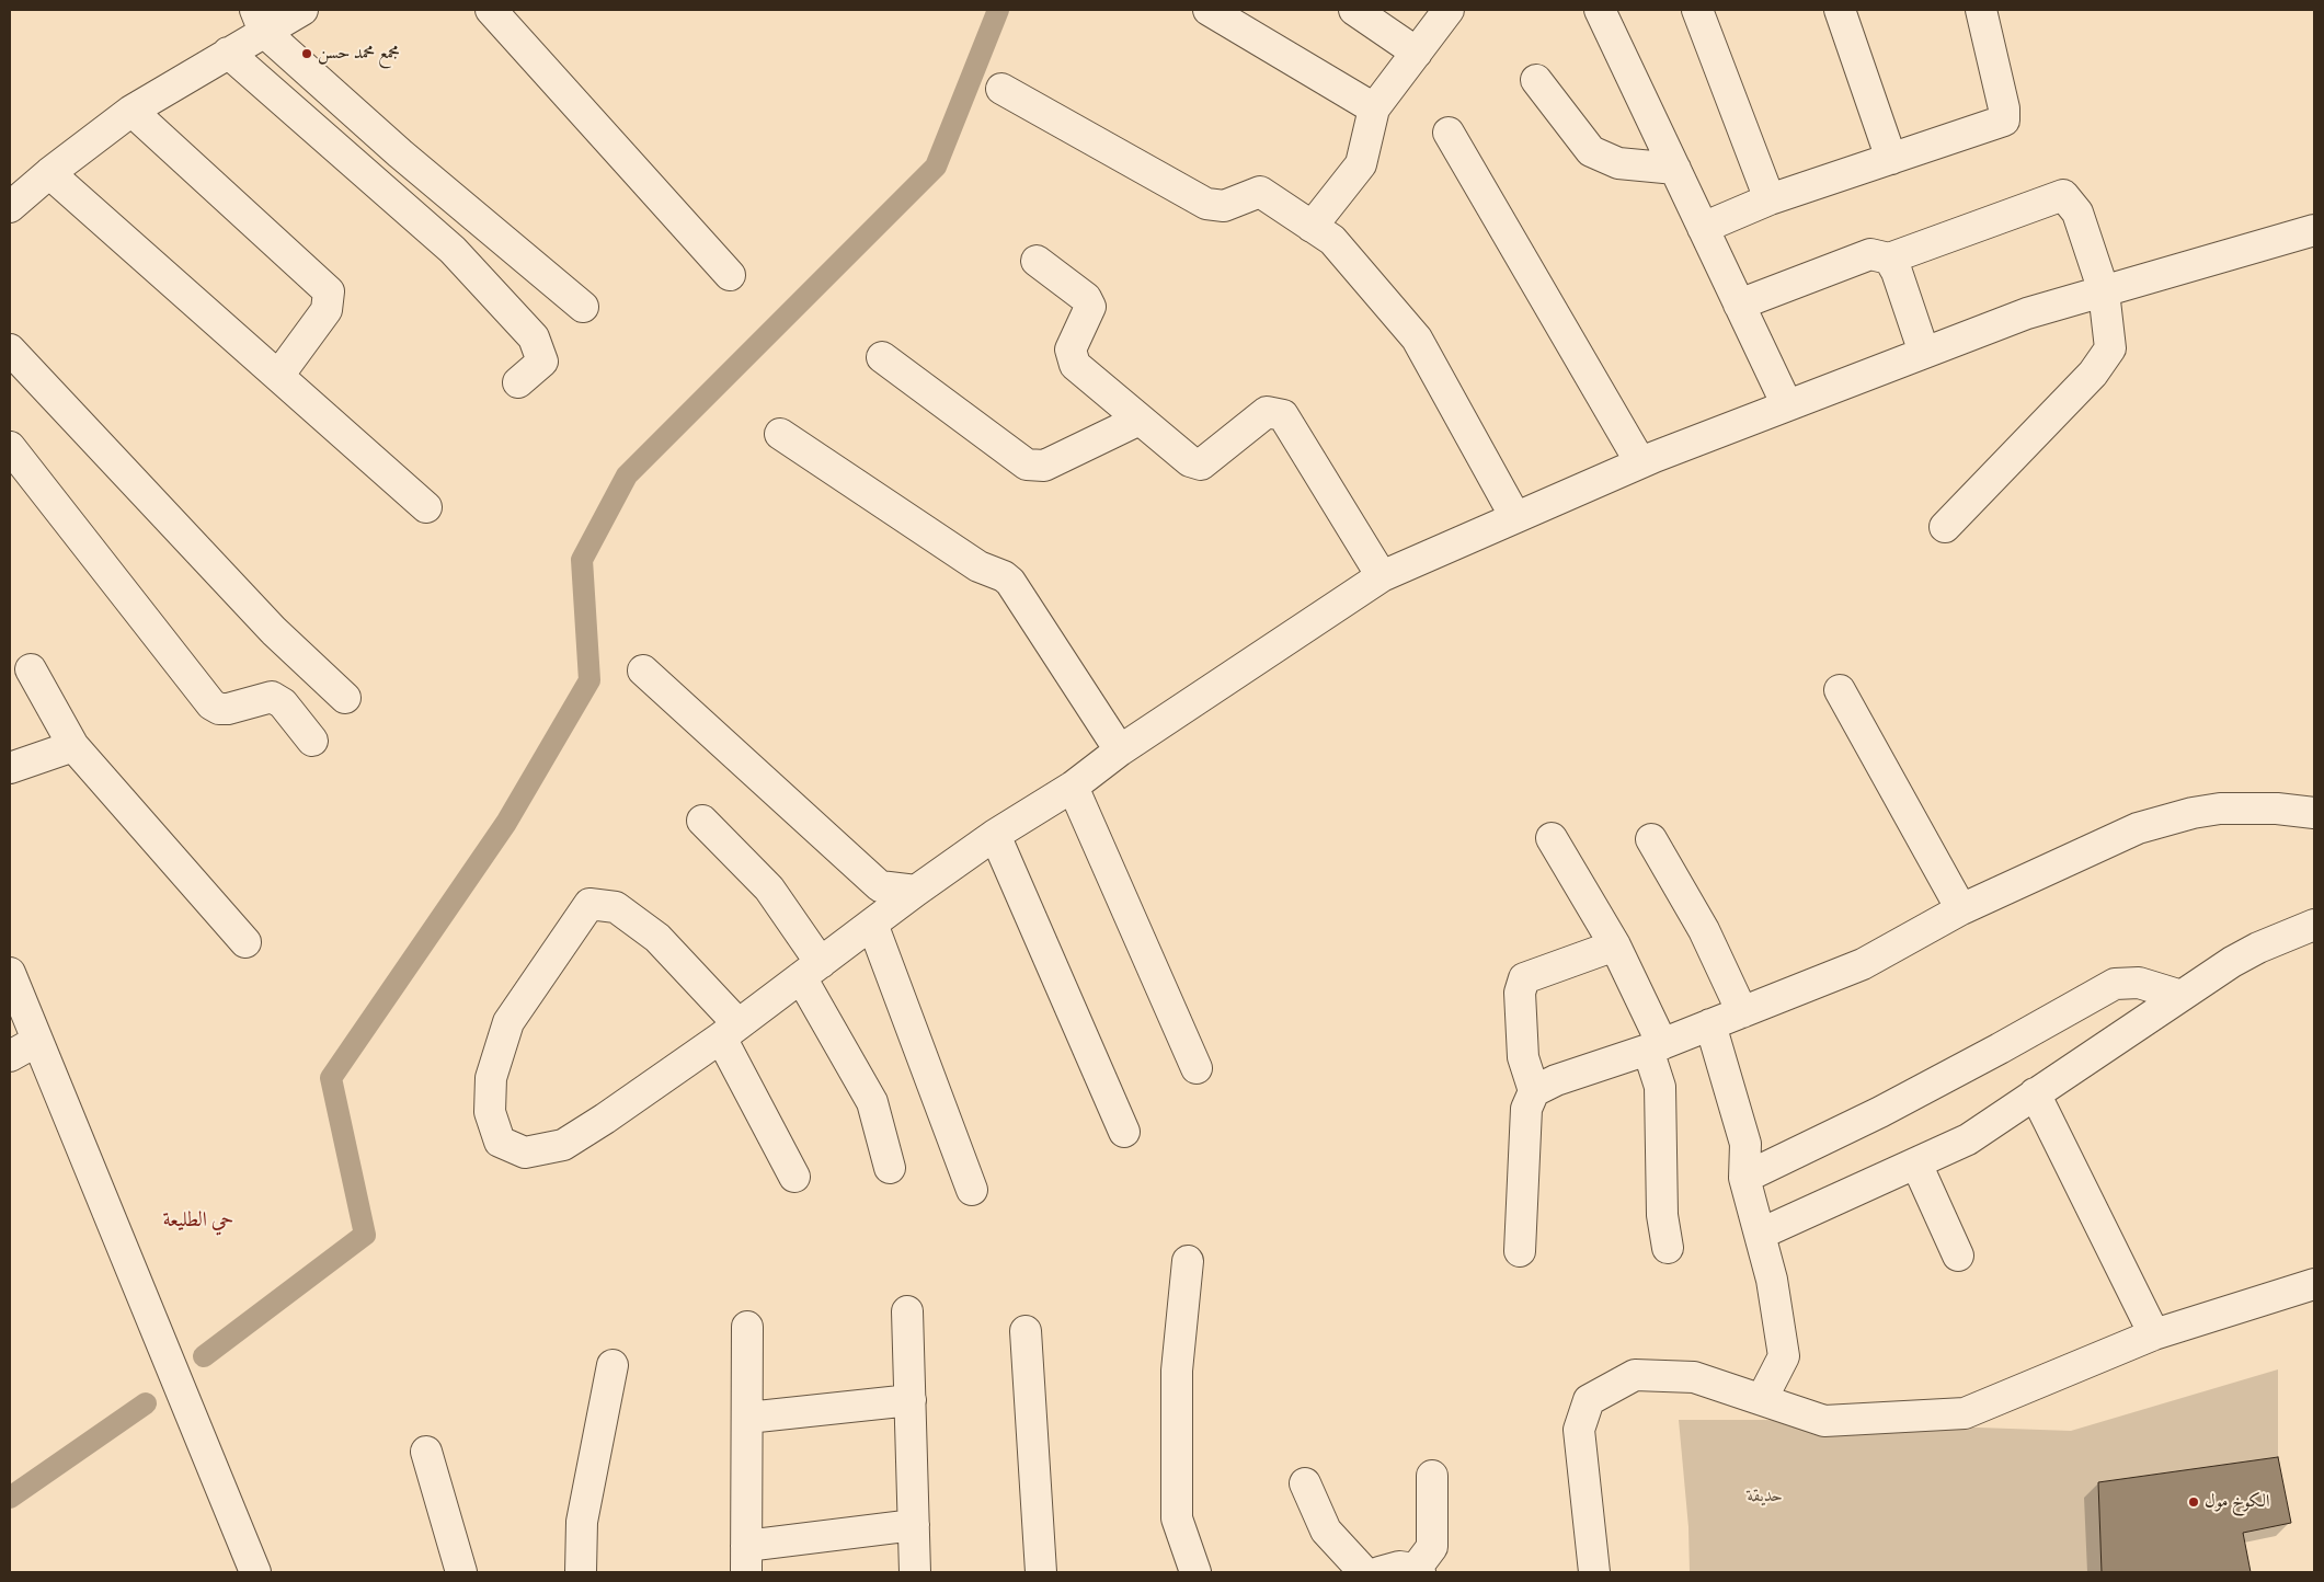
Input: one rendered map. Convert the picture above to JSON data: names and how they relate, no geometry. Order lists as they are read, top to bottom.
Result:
{
  "districts": ["حي الطليعة"],
  "parks": ["حديقة"],
  "places": ["مجمع محمد حسن", "الكوخ مول"]
}
